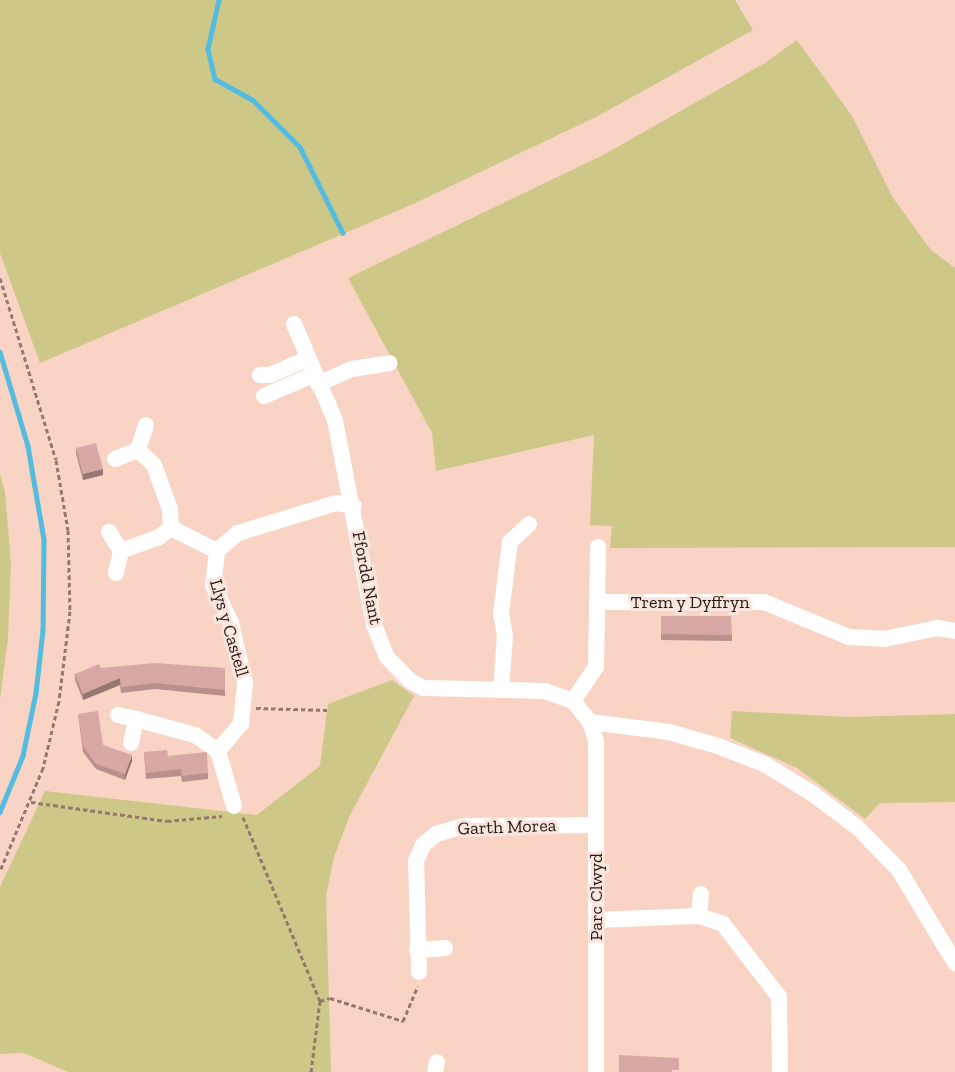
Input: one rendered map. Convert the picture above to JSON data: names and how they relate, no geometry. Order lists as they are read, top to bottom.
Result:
{
  "streets": {
    "street": [
      "Ffordd Nant",
      "Trem y Dyffryn",
      "Llys y Castell",
      "Garth Morea",
      "Parc Clwyd"
    ]
  },
  "crossings": [
    ["Ffordd Nant", "Llys y Castell"],
    ["Garth Morea", "Parc Clwyd"]
  ]
}
